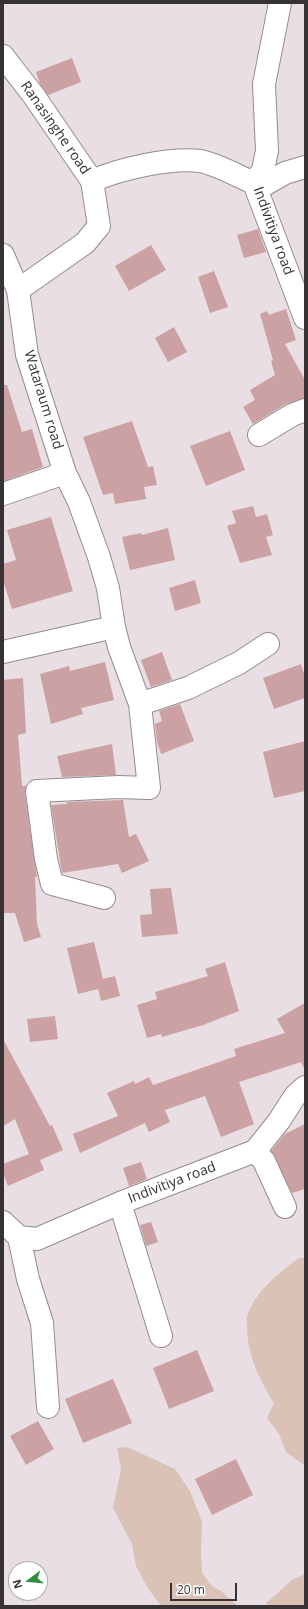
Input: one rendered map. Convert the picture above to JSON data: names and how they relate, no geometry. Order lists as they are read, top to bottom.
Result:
{
  "streets": {
    "street": ["Ranasinghe road", "Indivitiya road", "Wataraum road"]
  },
  "scale_bar": "20 m",
  "north": "left"
}
